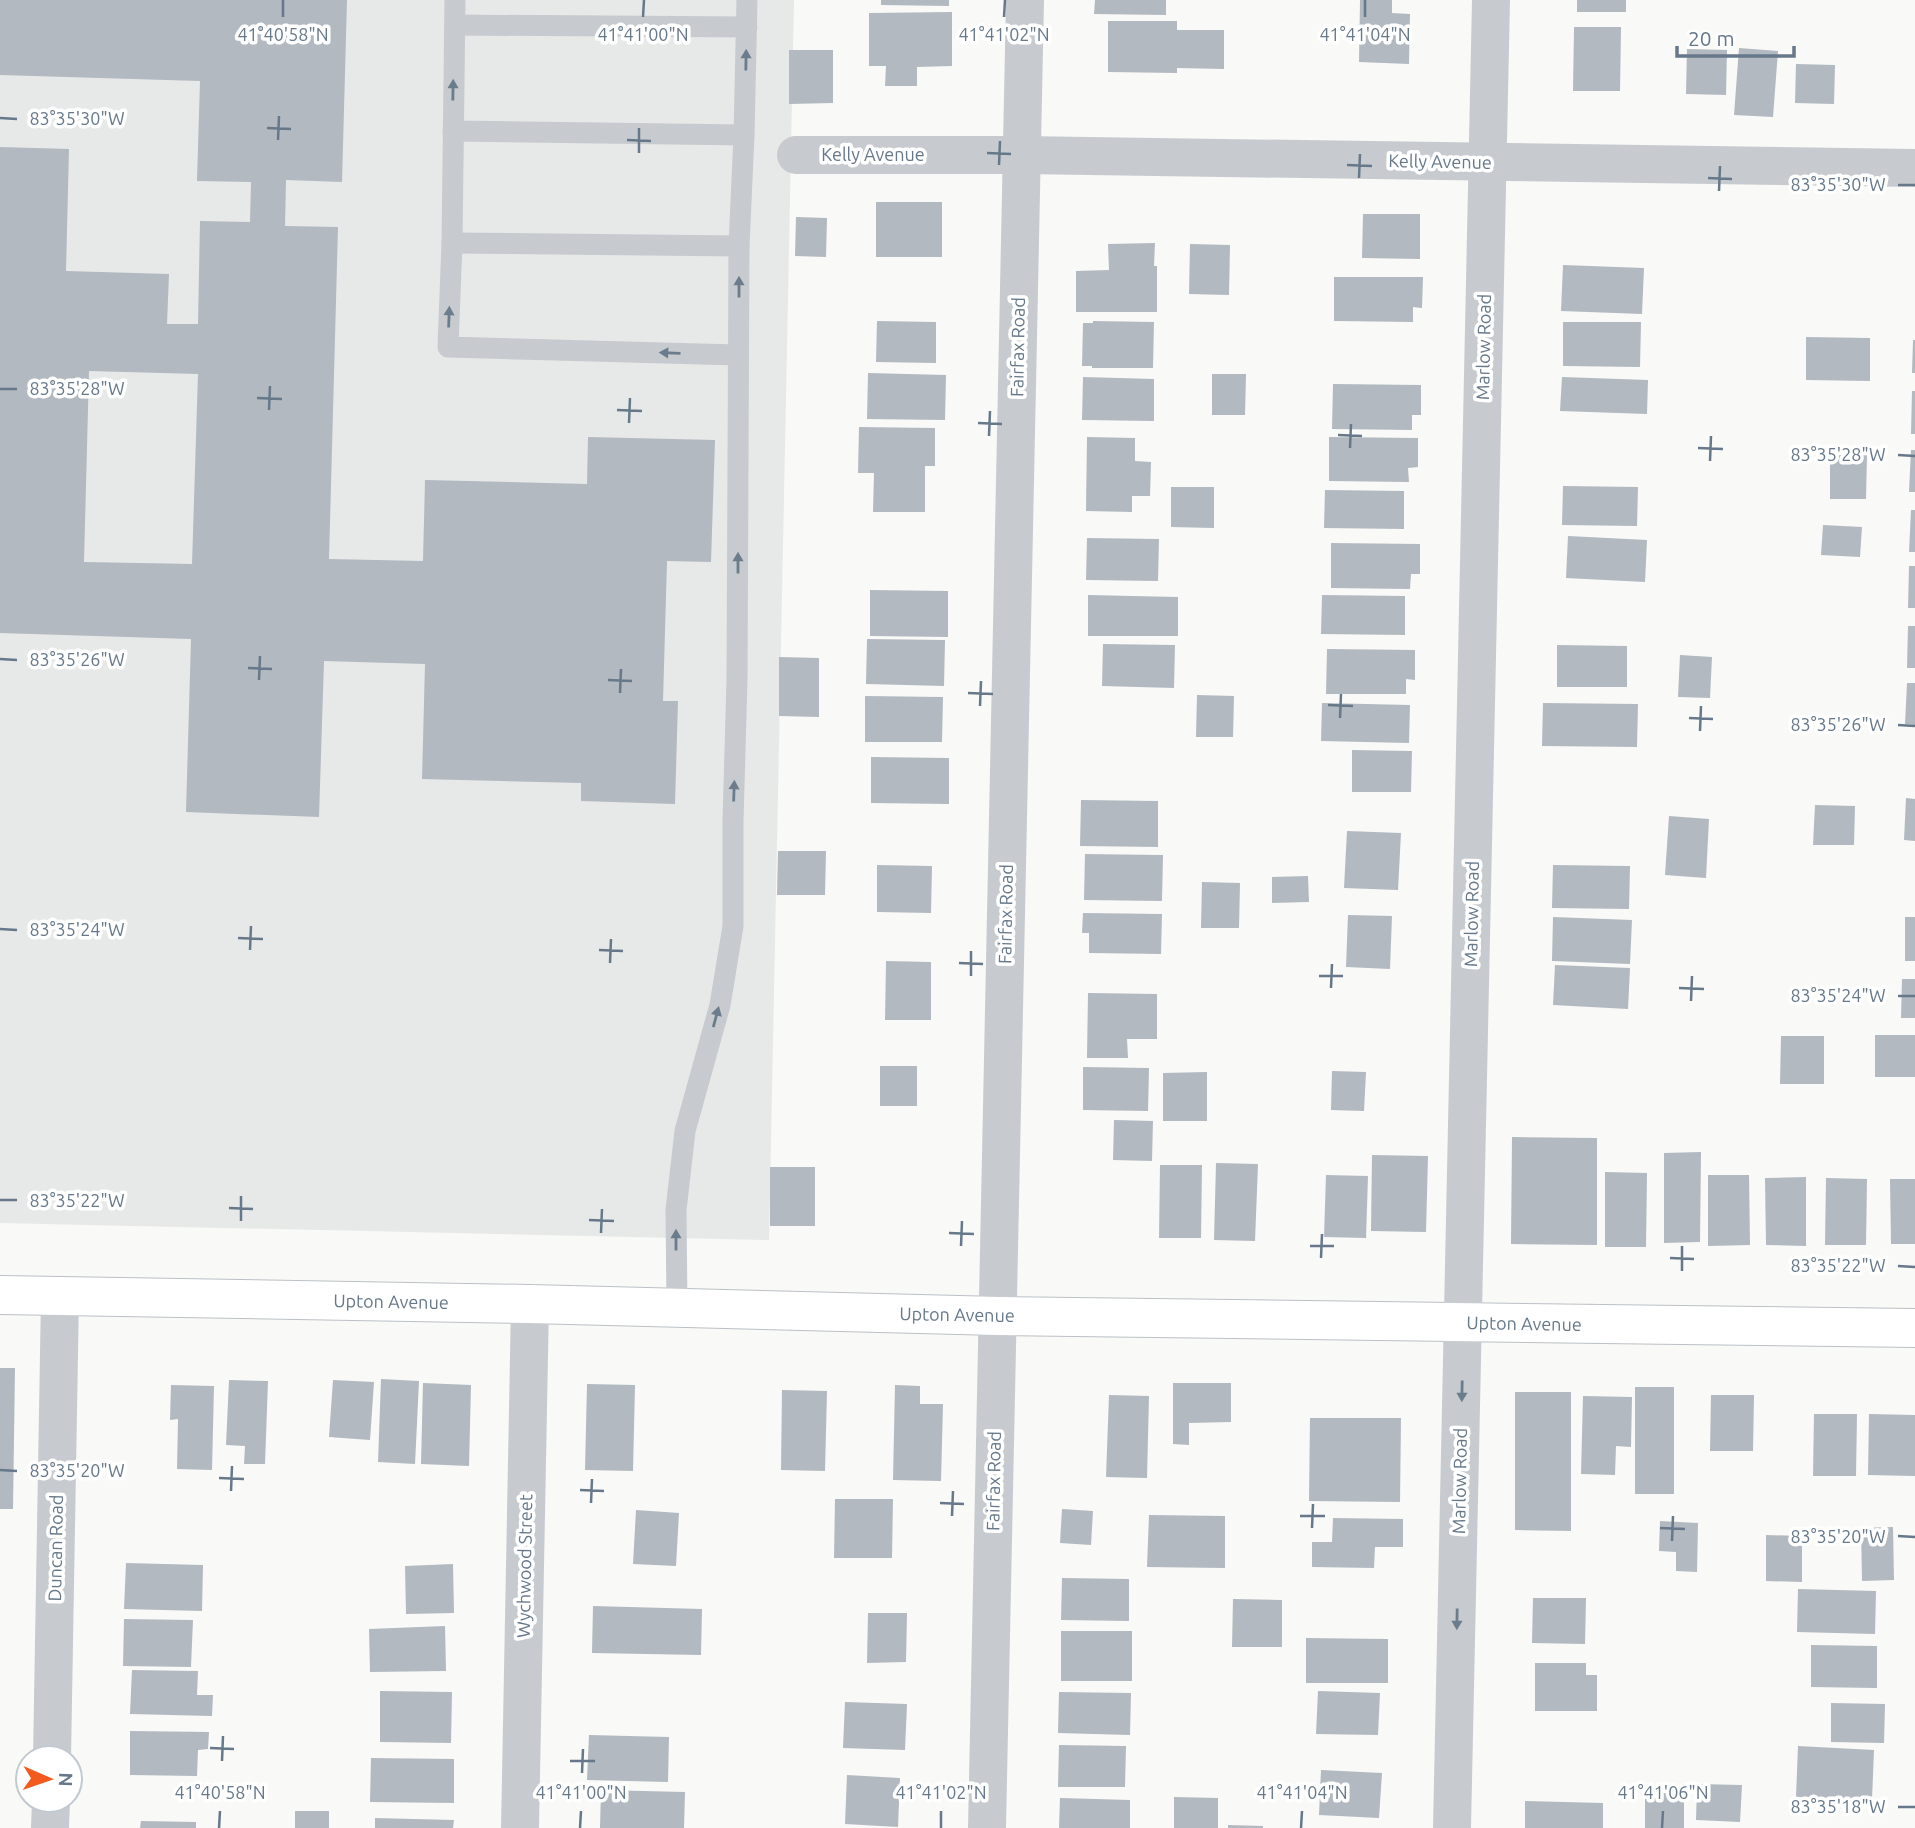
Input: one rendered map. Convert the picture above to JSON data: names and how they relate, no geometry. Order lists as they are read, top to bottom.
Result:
{
  "streets": {
    "street": [
      "Kelly Avenue",
      "Fairfax Road",
      "Marlow Road",
      "Upton Avenue",
      "Duncan Road",
      "Wychwood Street"
    ]
  },
  "crossings": [
    ["Kelly Avenue", "Fairfax Road"],
    ["Kelly Avenue", "Marlow Road"],
    ["Fairfax Road", "Upton Avenue"],
    ["Marlow Road", "Upton Avenue"],
    ["Upton Avenue", "Duncan Road"],
    ["Upton Avenue", "Wychwood Street"]
  ],
  "scale_bar": "20 m",
  "north": "right",
  "coordinates": [
    "41°40'58\"N",
    "41°41'00\"N",
    "41°41'02\"N",
    "41°41'04\"N",
    "83°35'30\"W",
    "83°35'28\"W",
    "83°35'26\"W",
    "83°35'24\"W",
    "83°35'22\"W",
    "83°35'20\"W",
    "41°41'06\"N",
    "83°35'18\"W"
  ]
}
